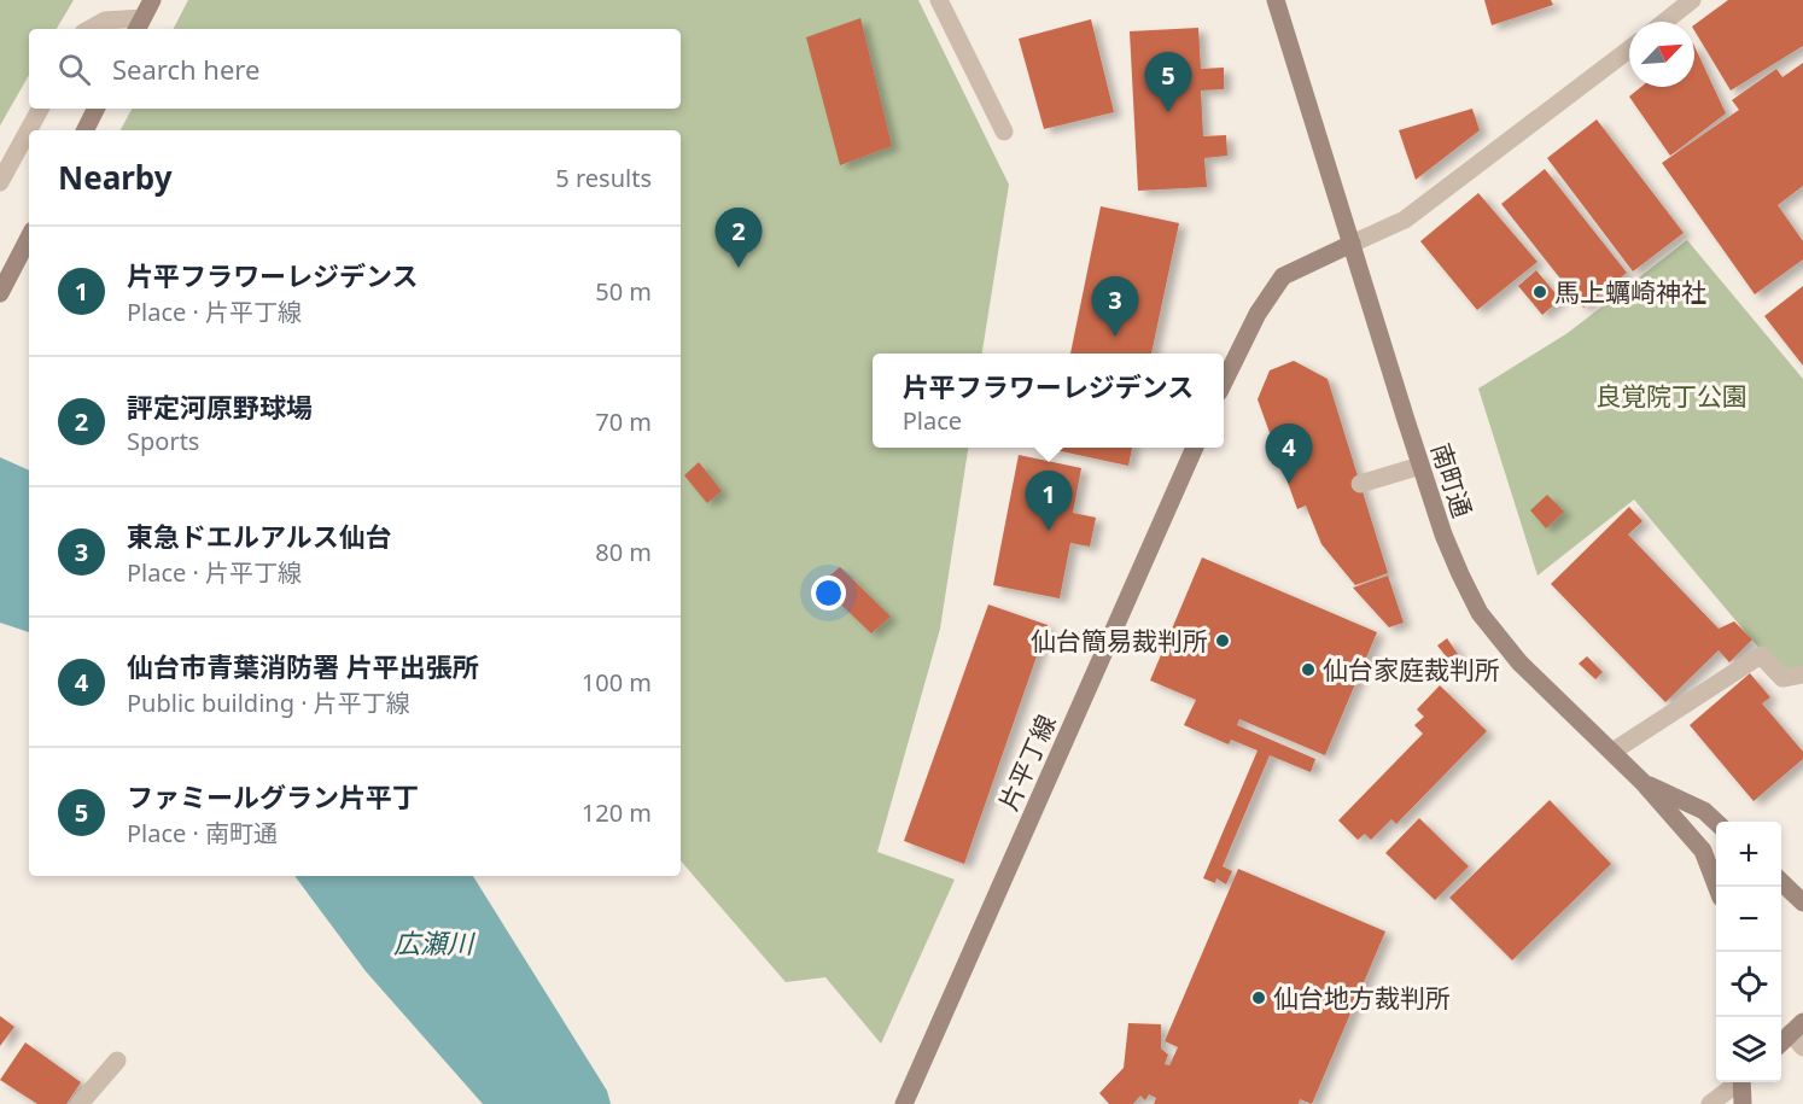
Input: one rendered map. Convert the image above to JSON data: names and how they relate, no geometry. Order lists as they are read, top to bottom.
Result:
{
  "streets": {
    "street": ["南町通", "片平丁線"]
  },
  "water": ["広瀬川"],
  "parks": ["良覚院丁公園"],
  "places": [
    "馬上蠣崎神社",
    "仙台簡易裁判所",
    "仙台家庭裁判所",
    "仙台地方裁判所"
  ],
  "north": "top right",
  "page": {
    "search": "Search here",
    "pins": [
      "5",
      "2",
      "3",
      "4",
      "1"
    ],
    "heading": ["Nearby", "5 results"],
    "list": [
      {
        "mark": "1",
        "name": "片平フラワーレジデンス",
        "note": "Place · 片平丁線",
        "value": "50 m"
      },
      {
        "mark": "2",
        "name": "評定河原野球場",
        "note": "Sports",
        "value": "70 m"
      },
      {
        "mark": "3",
        "name": "東急ドエルアルス仙台",
        "note": "Place · 片平丁線",
        "value": "80 m"
      },
      {
        "mark": "4",
        "name": "仙台市青葉消防署 片平出張所",
        "note": "Public building · 片平丁線",
        "value": "100 m"
      },
      {
        "mark": "5",
        "name": "ファミールグラン片平丁",
        "note": "Place · 南町通",
        "value": "120 m"
      }
    ],
    "popup": ["片平フラワーレジデンス", "Place"],
    "map_buttons": ["+", "−"]
  }
}
